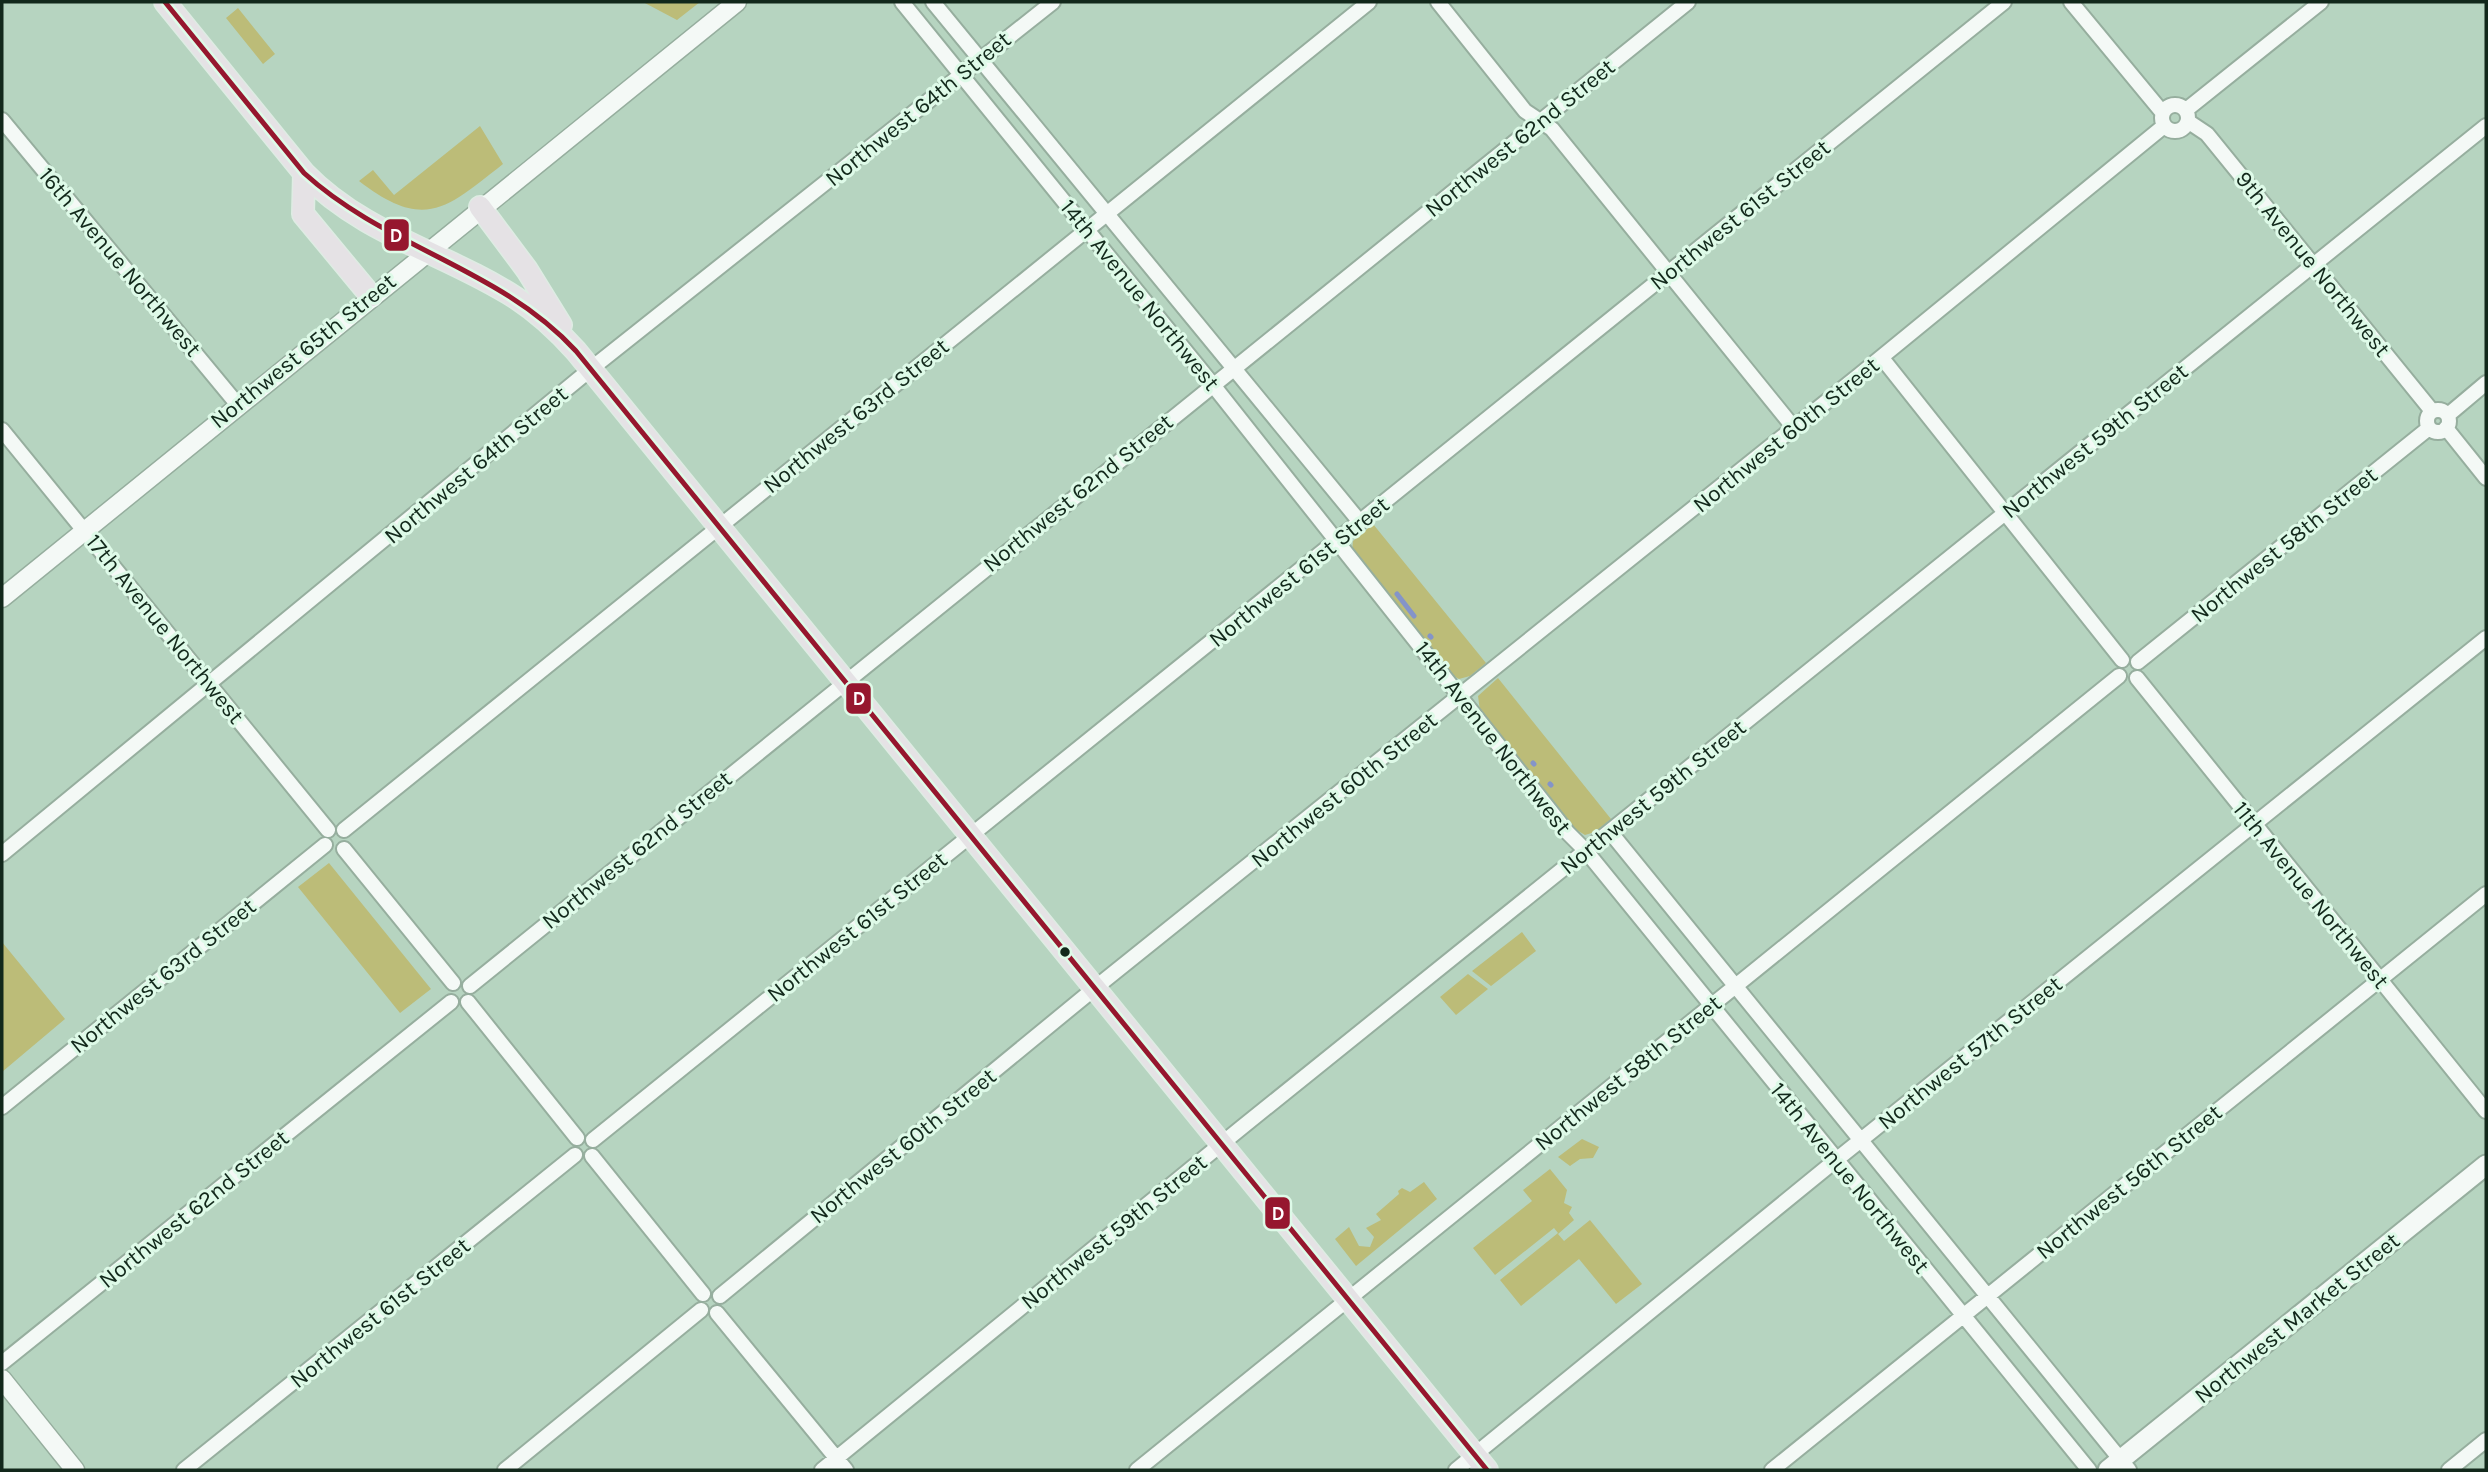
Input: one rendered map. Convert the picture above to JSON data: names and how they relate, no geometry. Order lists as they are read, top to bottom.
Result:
{
  "streets": {
    "main road": ["Northwest Market Street"],
    "street": [
      "Northwest 64th Street",
      "Northwest 62nd Street",
      "Northwest 61st Street",
      "16th Avenue Northwest",
      "9th Avenue Northwest",
      "14th Avenue Northwest",
      "Northwest 65th Street",
      "Northwest 63rd Street",
      "Northwest 60th Street",
      "Northwest 59th Street",
      "Northwest 58th Street",
      "17th Avenue Northwest",
      "11th Avenue Northwest",
      "Northwest 57th Street",
      "Northwest 56th Street"
    ]
  },
  "crossings": [
    ["Northwest 64th Street", "14th Avenue Northwest"],
    ["Northwest 64th Street", "17th Avenue Northwest"],
    ["Northwest 62nd Street", "14th Avenue Northwest"],
    ["Northwest 61st Street", "14th Avenue Northwest"],
    ["16th Avenue Northwest", "Northwest 65th Street"],
    ["9th Avenue Northwest", "Northwest 59th Street"],
    ["9th Avenue Northwest", "Northwest 58th Street"],
    ["14th Avenue Northwest", "Northwest 63rd Street"],
    ["14th Avenue Northwest", "Northwest 60th Street"],
    ["14th Avenue Northwest", "Northwest 59th Street"],
    ["14th Avenue Northwest", "Northwest 58th Street"],
    ["14th Avenue Northwest", "Northwest 57th Street"],
    ["14th Avenue Northwest", "Northwest 56th Street"],
    ["14th Avenue Northwest", "Northwest Market Street"],
    ["Northwest 65th Street", "17th Avenue Northwest"],
    ["Northwest 63rd Street", "17th Avenue Northwest"],
    ["Northwest 58th Street", "11th Avenue Northwest"],
    ["11th Avenue Northwest", "Northwest 57th Street"],
    ["11th Avenue Northwest", "Northwest 56th Street"]
  ],
  "lines": ["transit line D"]
}
